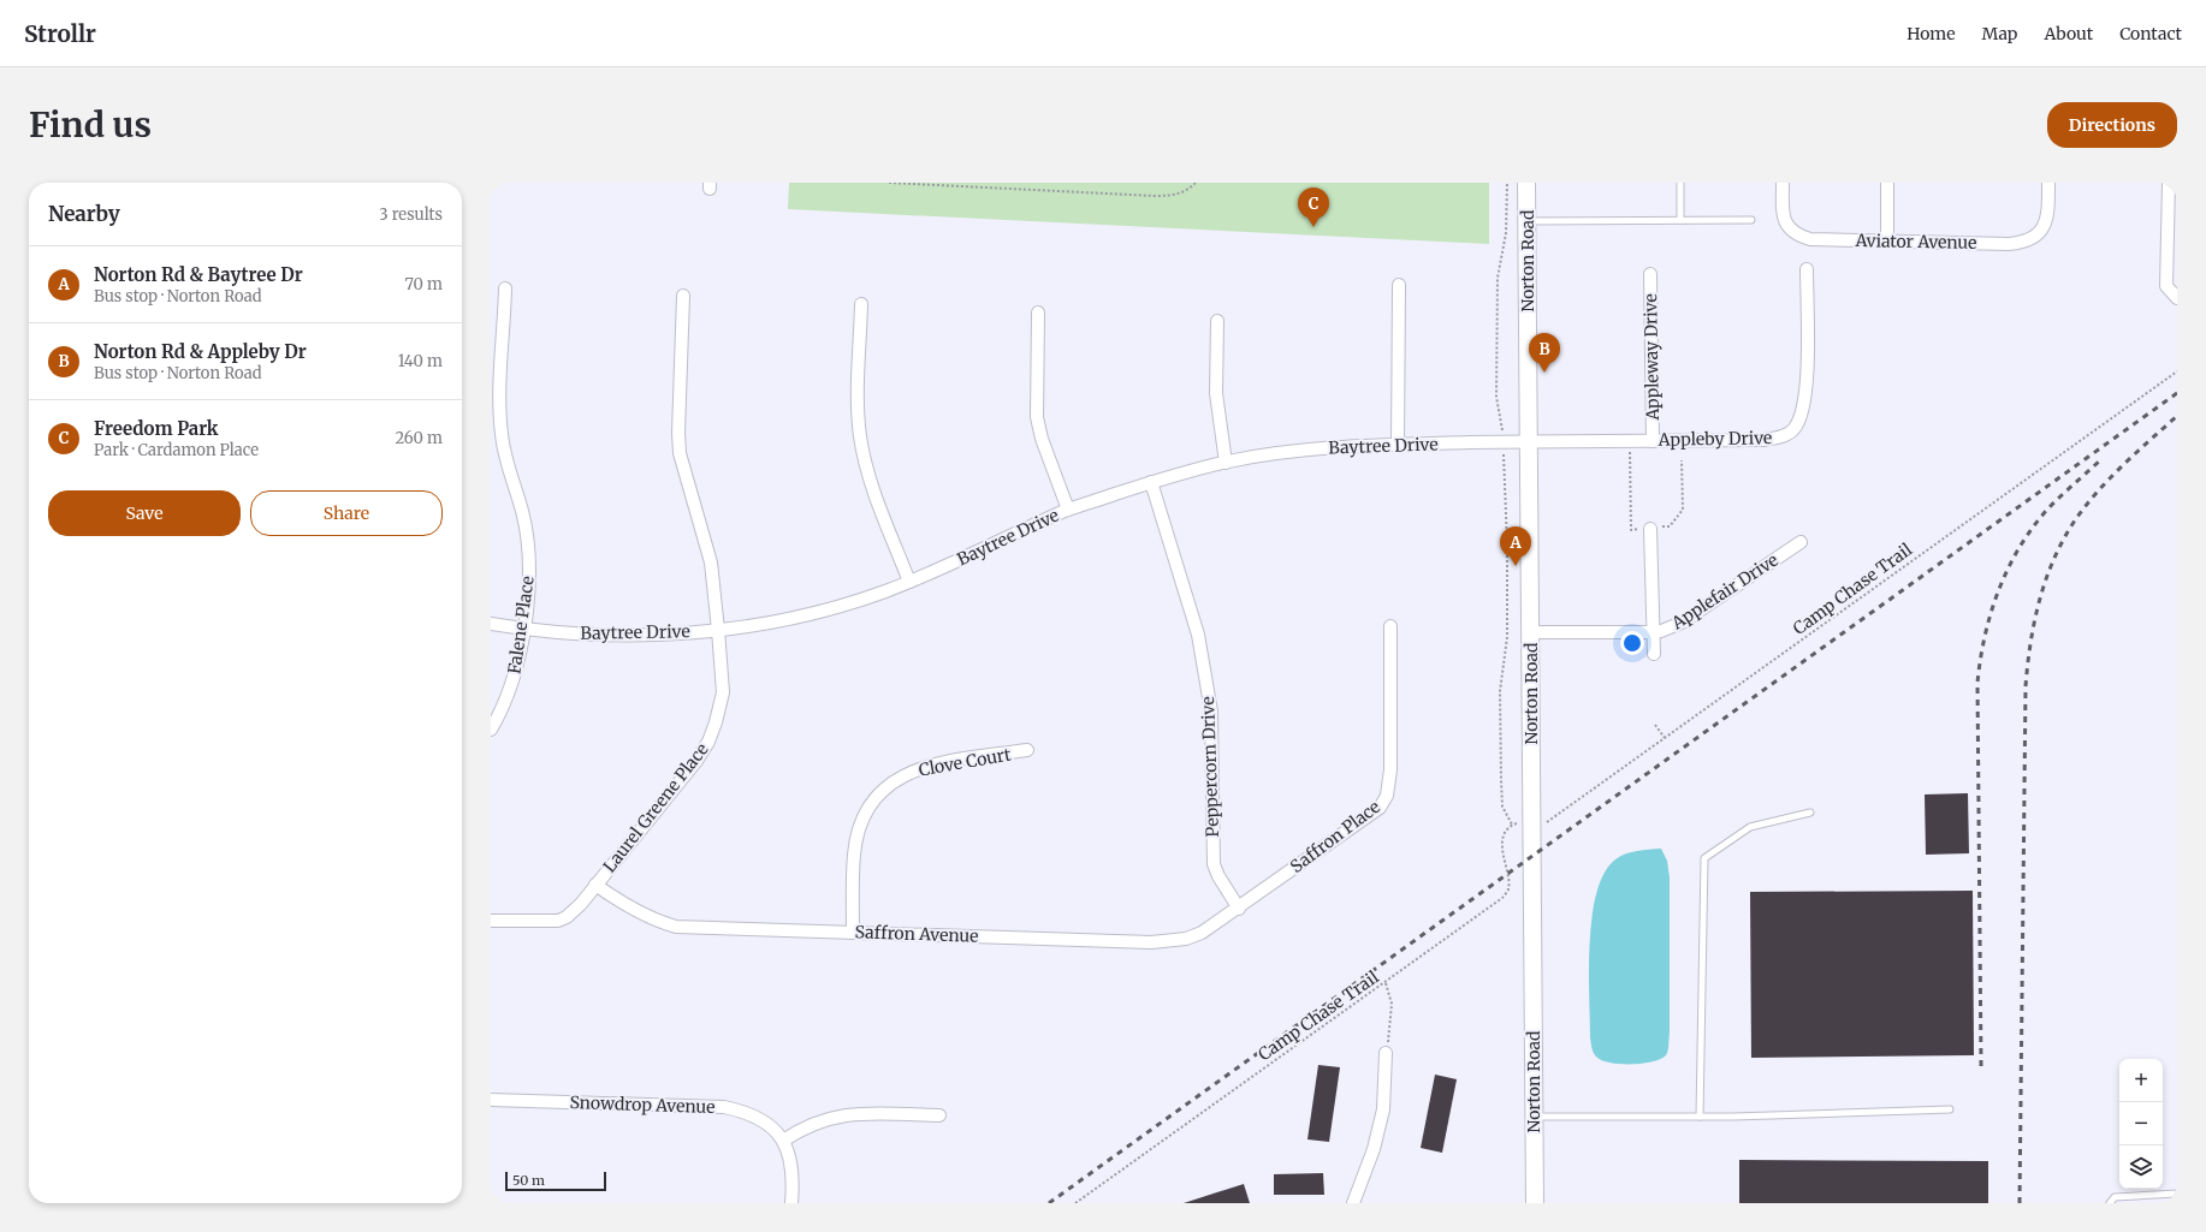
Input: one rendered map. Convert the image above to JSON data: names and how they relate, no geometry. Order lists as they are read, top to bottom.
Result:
{
  "streets": {
    "main road": ["Norton Road"],
    "street": [
      "Aviator Avenue",
      "Appleway Drive",
      "Appleby Drive",
      "Baytree Drive",
      "Applefair Drive",
      "Falene Place",
      "Clove Court",
      "Peppercorn Drive",
      "Laurel Greene Place",
      "Saffron Place",
      "Saffron Avenue",
      "Snowdrop Avenue"
    ],
    "path": ["Camp Chase Trail"]
  },
  "crossings": [
    ["Norton Road", "Appleby Drive"],
    ["Norton Road", "Baytree Drive"],
    ["Norton Road", "Applefair Drive"],
    ["Appleway Drive", "Appleby Drive"],
    ["Appleby Drive", "Baytree Drive"],
    ["Baytree Drive", "Falene Place"],
    ["Baytree Drive", "Peppercorn Drive"],
    ["Baytree Drive", "Laurel Greene Place"],
    ["Clove Court", "Saffron Avenue"],
    ["Peppercorn Drive", "Saffron Place"],
    ["Peppercorn Drive", "Saffron Avenue"],
    ["Laurel Greene Place", "Saffron Avenue"],
    ["Saffron Place", "Saffron Avenue"]
  ],
  "scale_bar": "50 m",
  "page": {
    "header": "Strollr",
    "nav": [
      "Home",
      "Map",
      "About",
      "Contact"
    ],
    "buttons": [
      "Directions",
      ["Save", "Share"]
    ],
    "title": "Find us",
    "heading": ["Nearby", "3 results"],
    "pins": ["C", "B", "A"],
    "list": [
      {
        "mark": "A",
        "name": "Norton Rd & Baytree Dr",
        "note": "Bus stop · Norton Road",
        "value": "70 m"
      },
      {
        "mark": "B",
        "name": "Norton Rd & Appleby Dr",
        "note": "Bus stop · Norton Road",
        "value": "140 m"
      },
      {
        "mark": "C",
        "name": "Freedom Park",
        "note": "Park · Cardamon Place",
        "value": "260 m"
      }
    ],
    "map_buttons": ["+", "−"],
    "scale": "50 m"
  }
}
